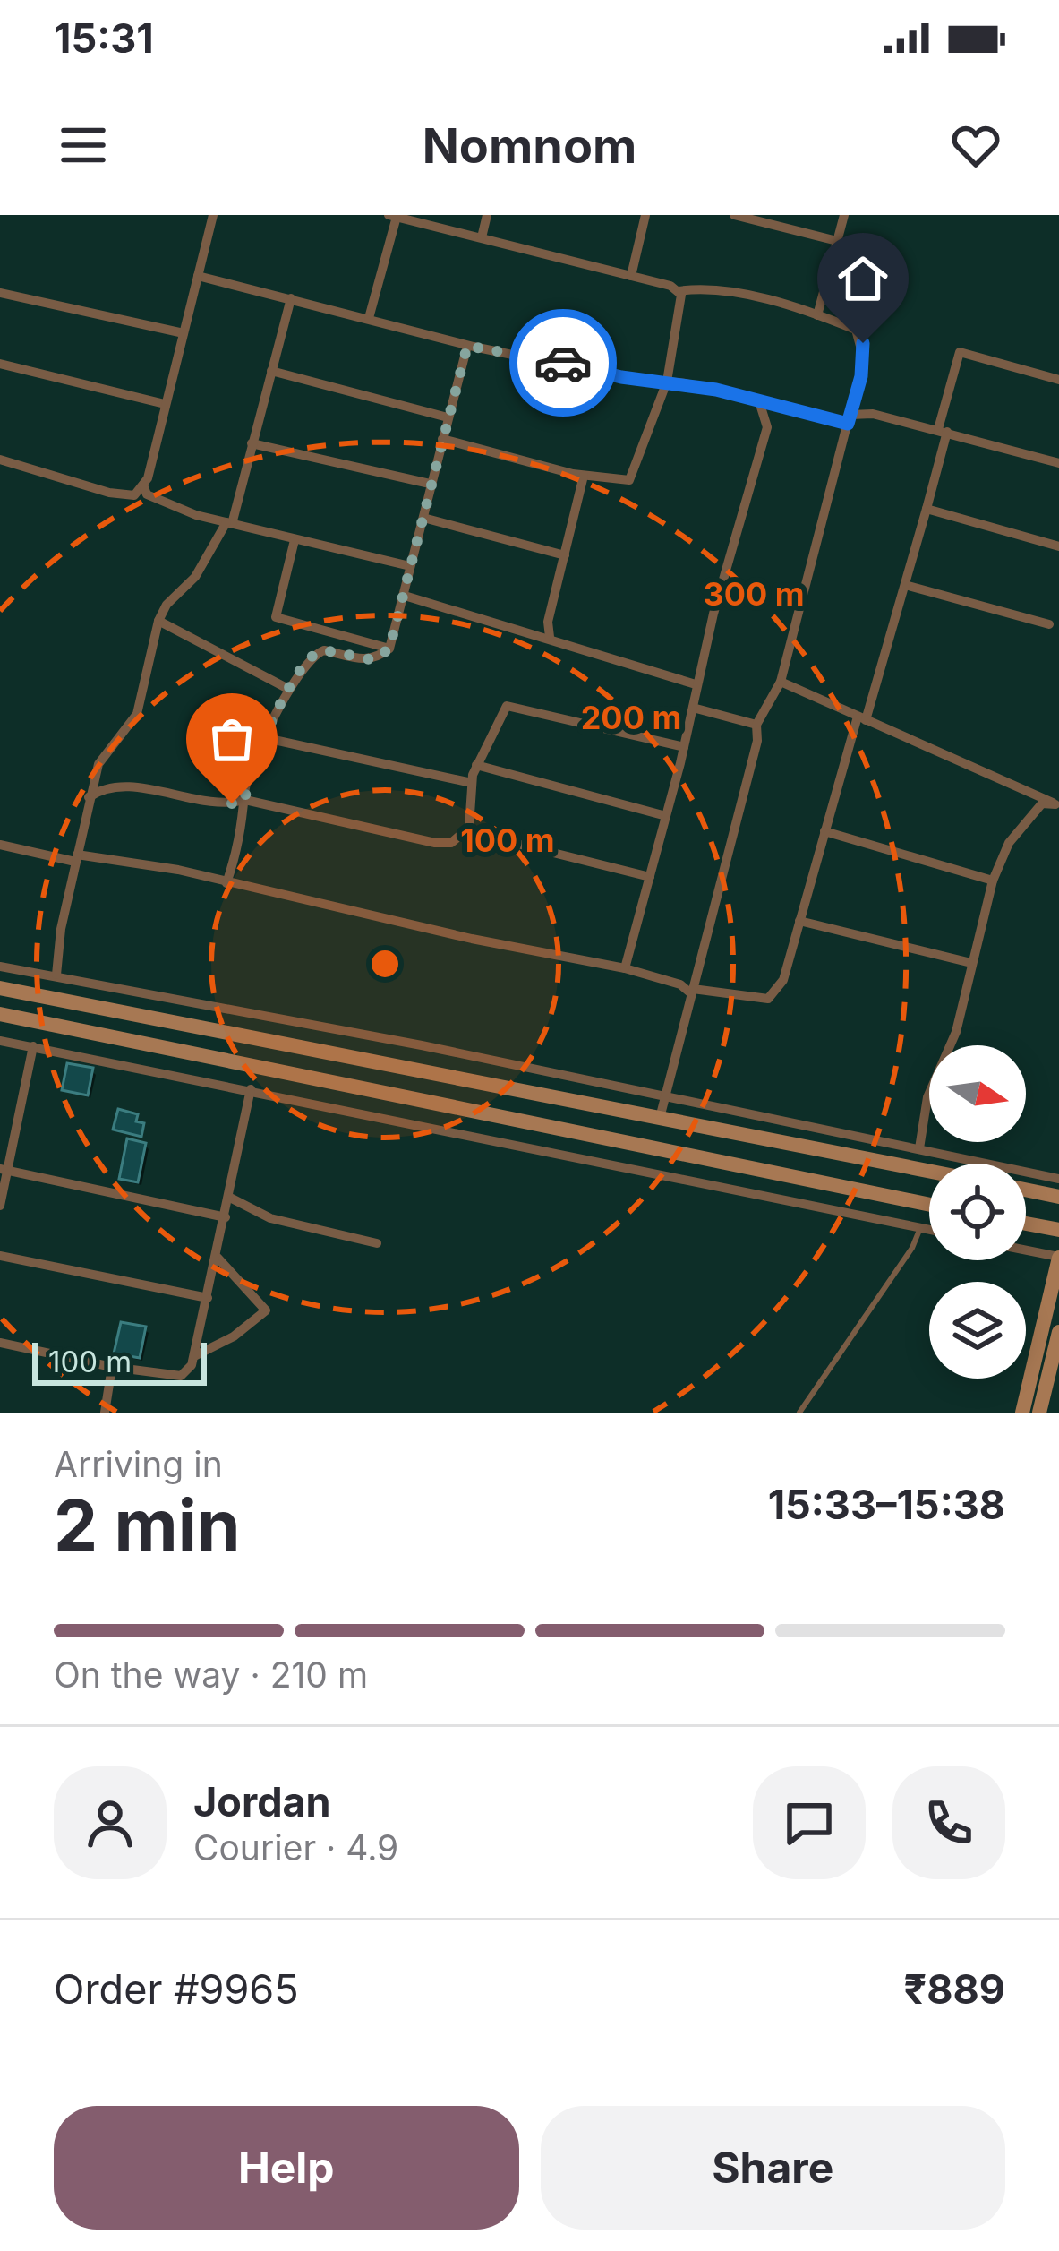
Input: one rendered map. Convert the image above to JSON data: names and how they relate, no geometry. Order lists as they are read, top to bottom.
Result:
{
  "scale_bar": "100 m",
  "north": "right",
  "page": {
    "status": "15:31",
    "header": "Nomnom",
    "scale": "100 m",
    "heading": ["2 min", "Arriving in", "15:33–15:38"],
    "panel": [
      "Jordan",
      "Courier · 4.9",
      "Order #9965",
      "₹889"
    ],
    "bar": "On the way · 210 m",
    "buttons": ["Help", "Share"]
  },
  "rings": ["300 m", "200 m", "100 m"]
}
